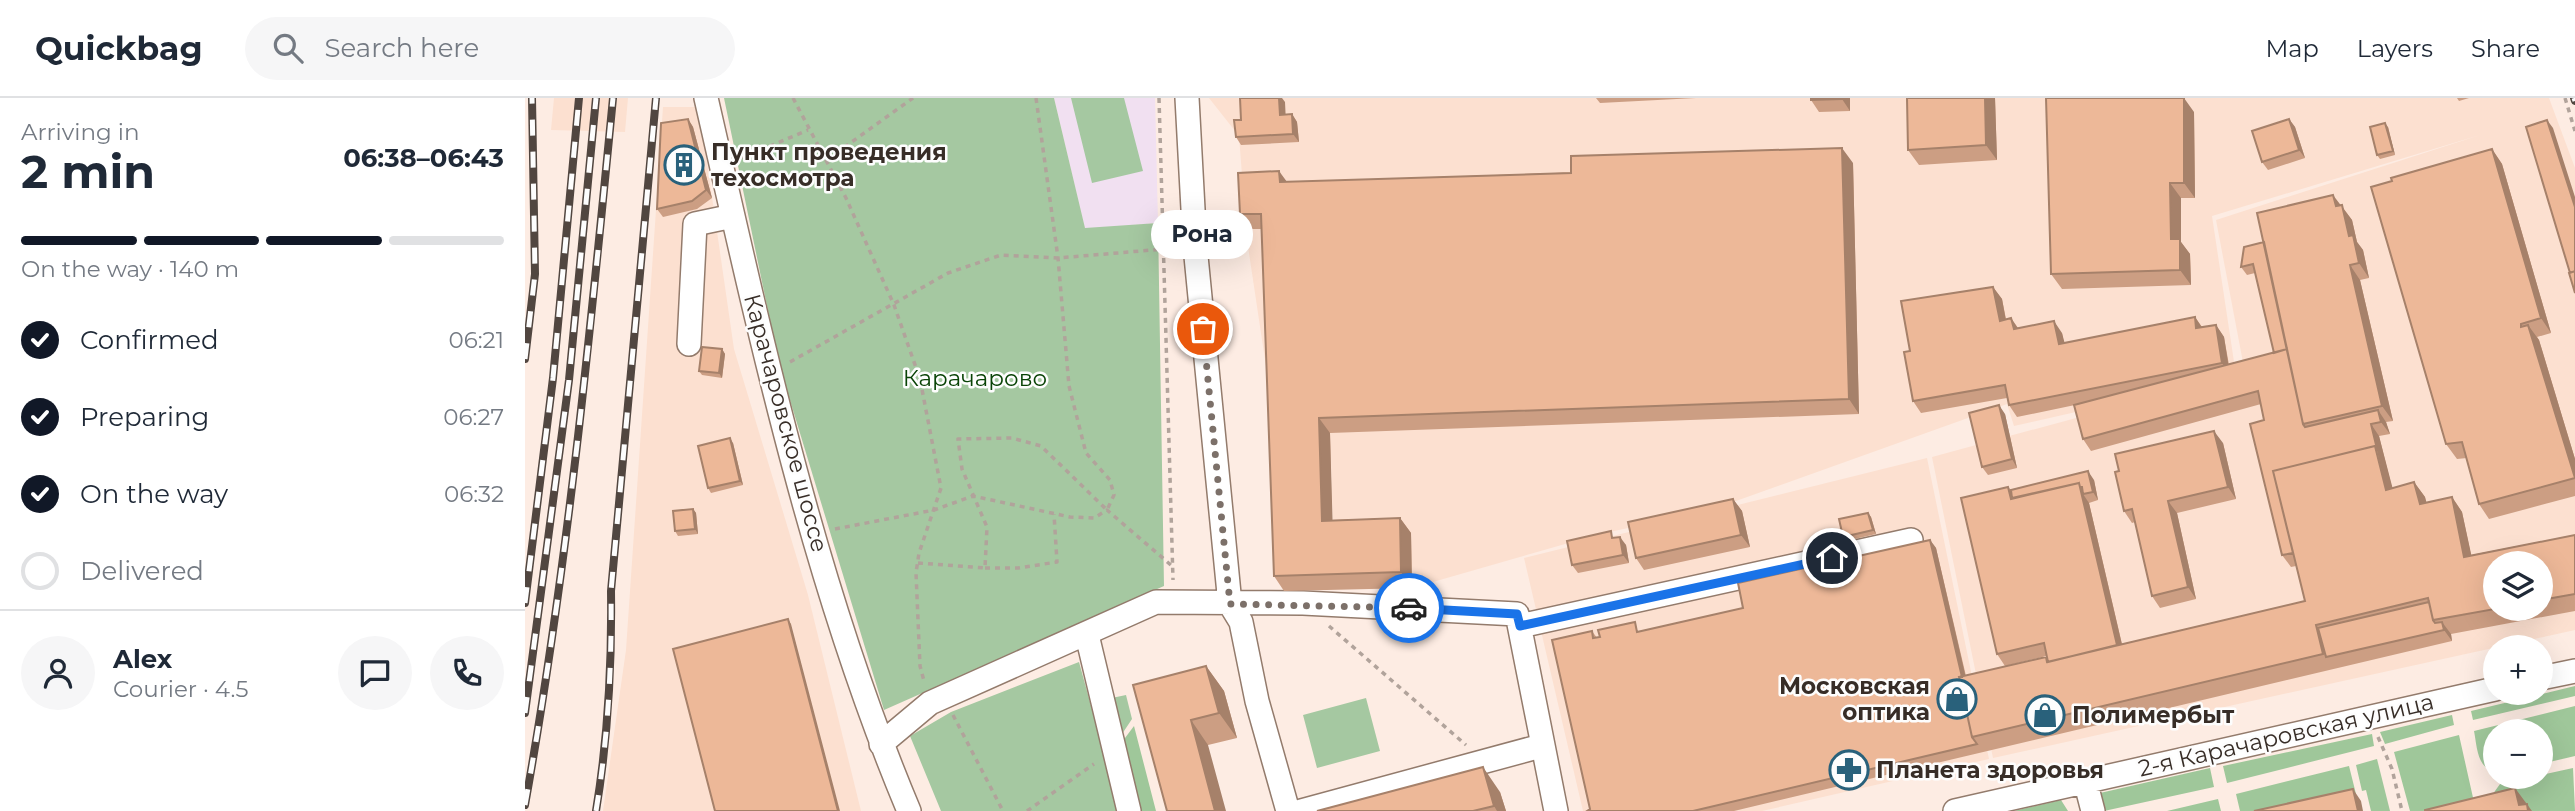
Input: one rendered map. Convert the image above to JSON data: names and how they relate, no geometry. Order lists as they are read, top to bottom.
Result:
{
  "streets": {
    "street": ["Карачаровское шоссе", "2-я Карачаровская улица"]
  },
  "parks": ["Карачарово"],
  "places": {
    "building": ["Пункт проведения техосмотра"],
    "other": ["Рона"],
    "shop": ["Московская оптика", "Полимербыт"],
    "pharmacy": ["Планета здоровья"]
  },
  "page": {
    "header": "Quickbag",
    "search": "Search here",
    "nav": ["Map", "Layers", "Share"],
    "heading": ["2 min", "Arriving in", "06:38–06:43"],
    "panel": ["Alex", "Courier · 4.5"],
    "bubble": "Рона",
    "bar": "On the way · 140 m",
    "list": [
      ["Confirmed", "06:21"],
      ["Preparing", "06:27"],
      ["On the way", "06:32"],
      "Delivered"
    ],
    "map_buttons": ["+", "−"]
  }
}
